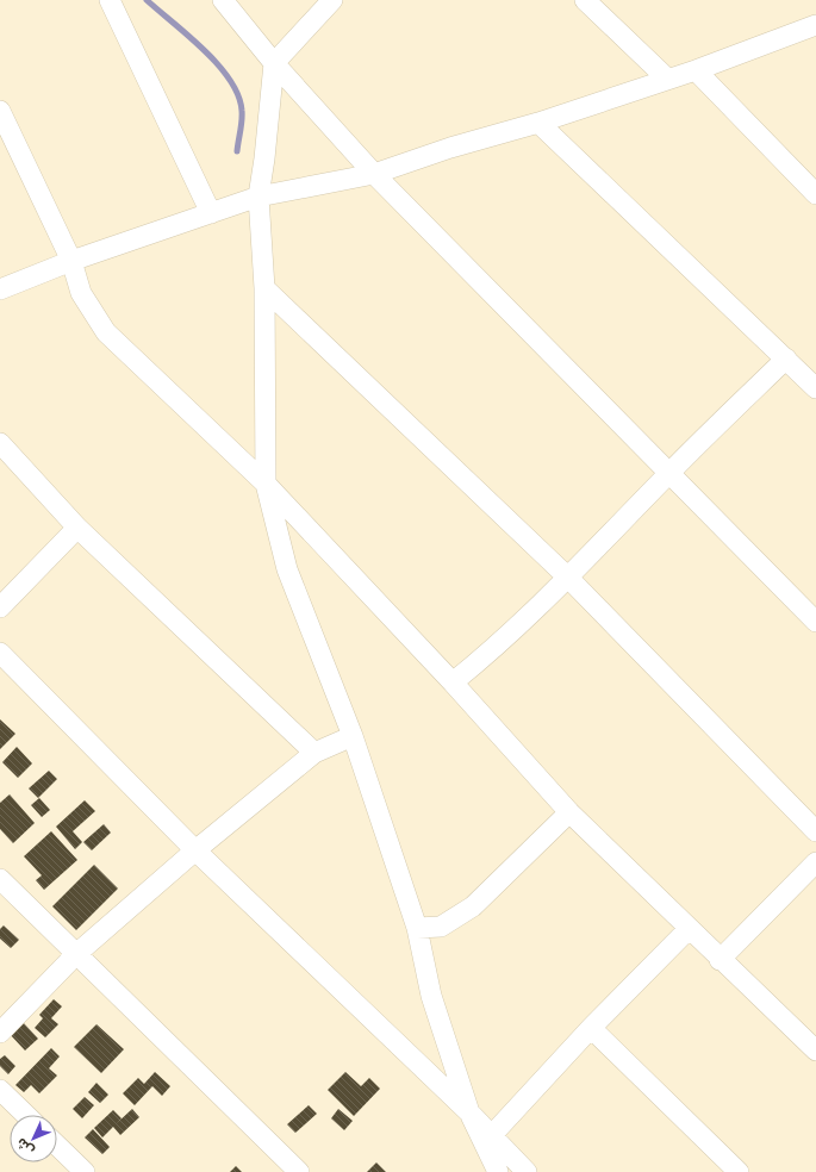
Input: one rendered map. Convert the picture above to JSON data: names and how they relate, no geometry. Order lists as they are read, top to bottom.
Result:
{
  "north": "bottom left"
}
